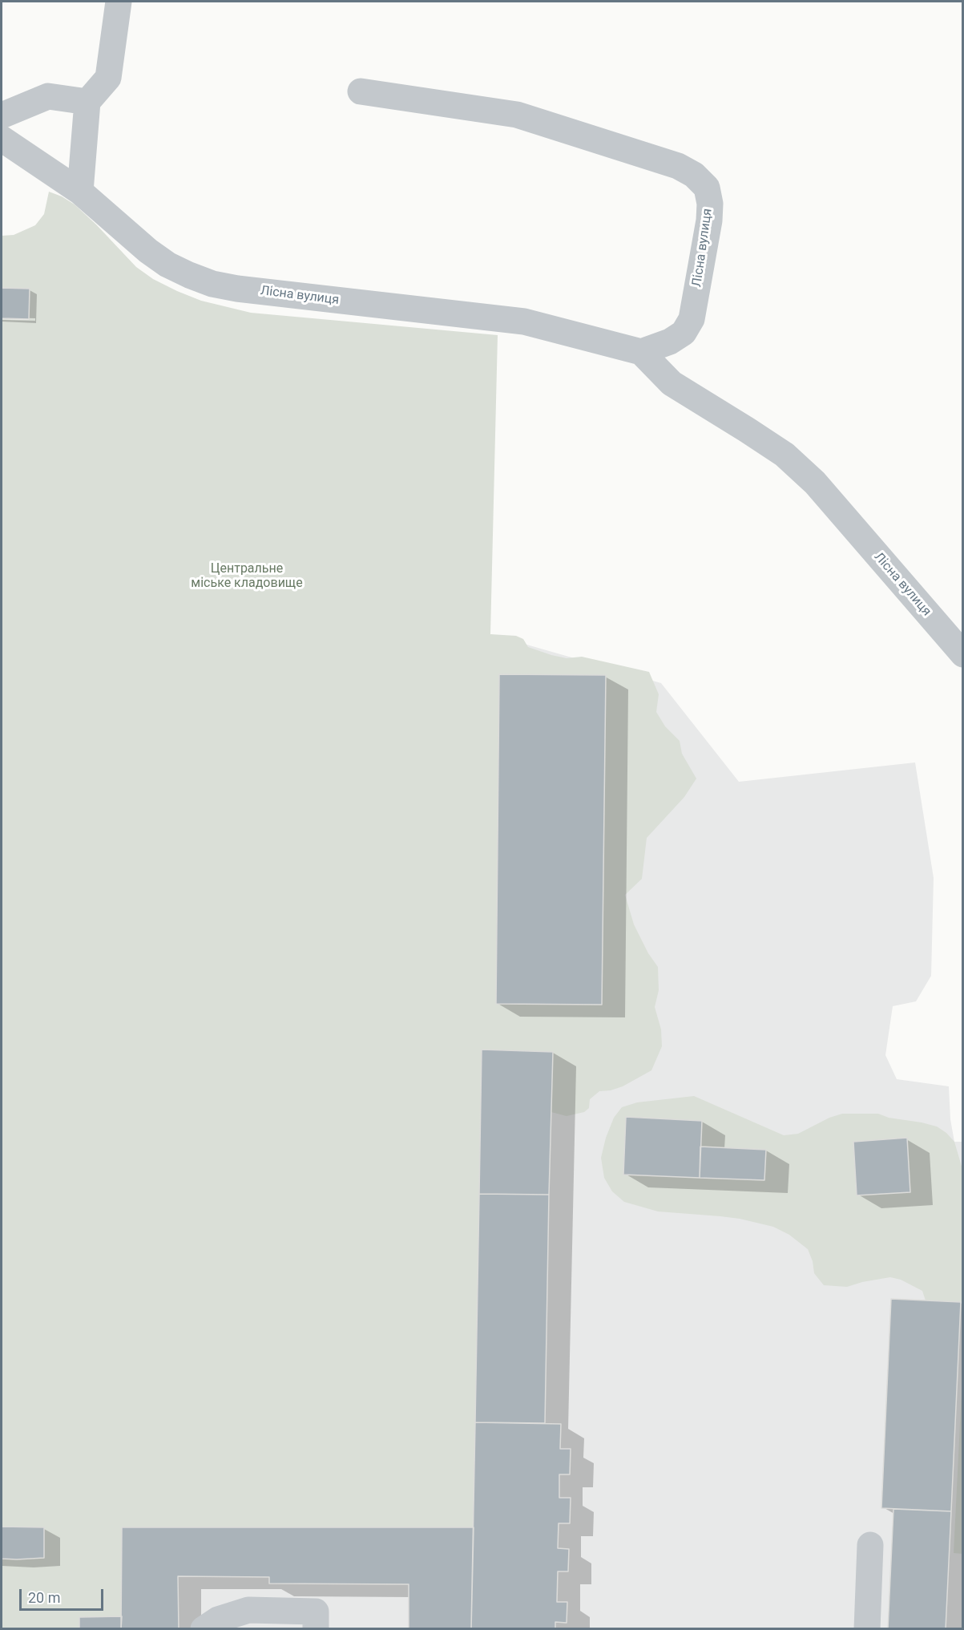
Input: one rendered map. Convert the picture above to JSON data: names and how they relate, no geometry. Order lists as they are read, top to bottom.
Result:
{
  "streets": {
    "street": ["Лісна вулиця"]
  },
  "parks": ["Центральне міське кладовище"],
  "scale_bar": "20 m"
}
